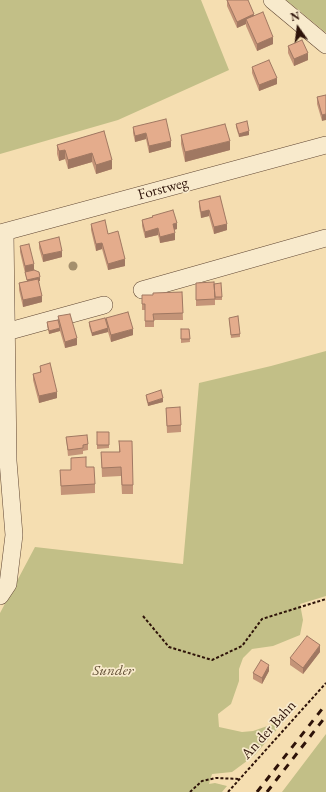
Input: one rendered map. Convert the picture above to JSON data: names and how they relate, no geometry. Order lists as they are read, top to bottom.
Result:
{
  "streets": {
    "street": ["Forstweg"],
    "path": ["An der Bahn"]
  },
  "parks": ["Sunder"],
  "north": "top"
}
